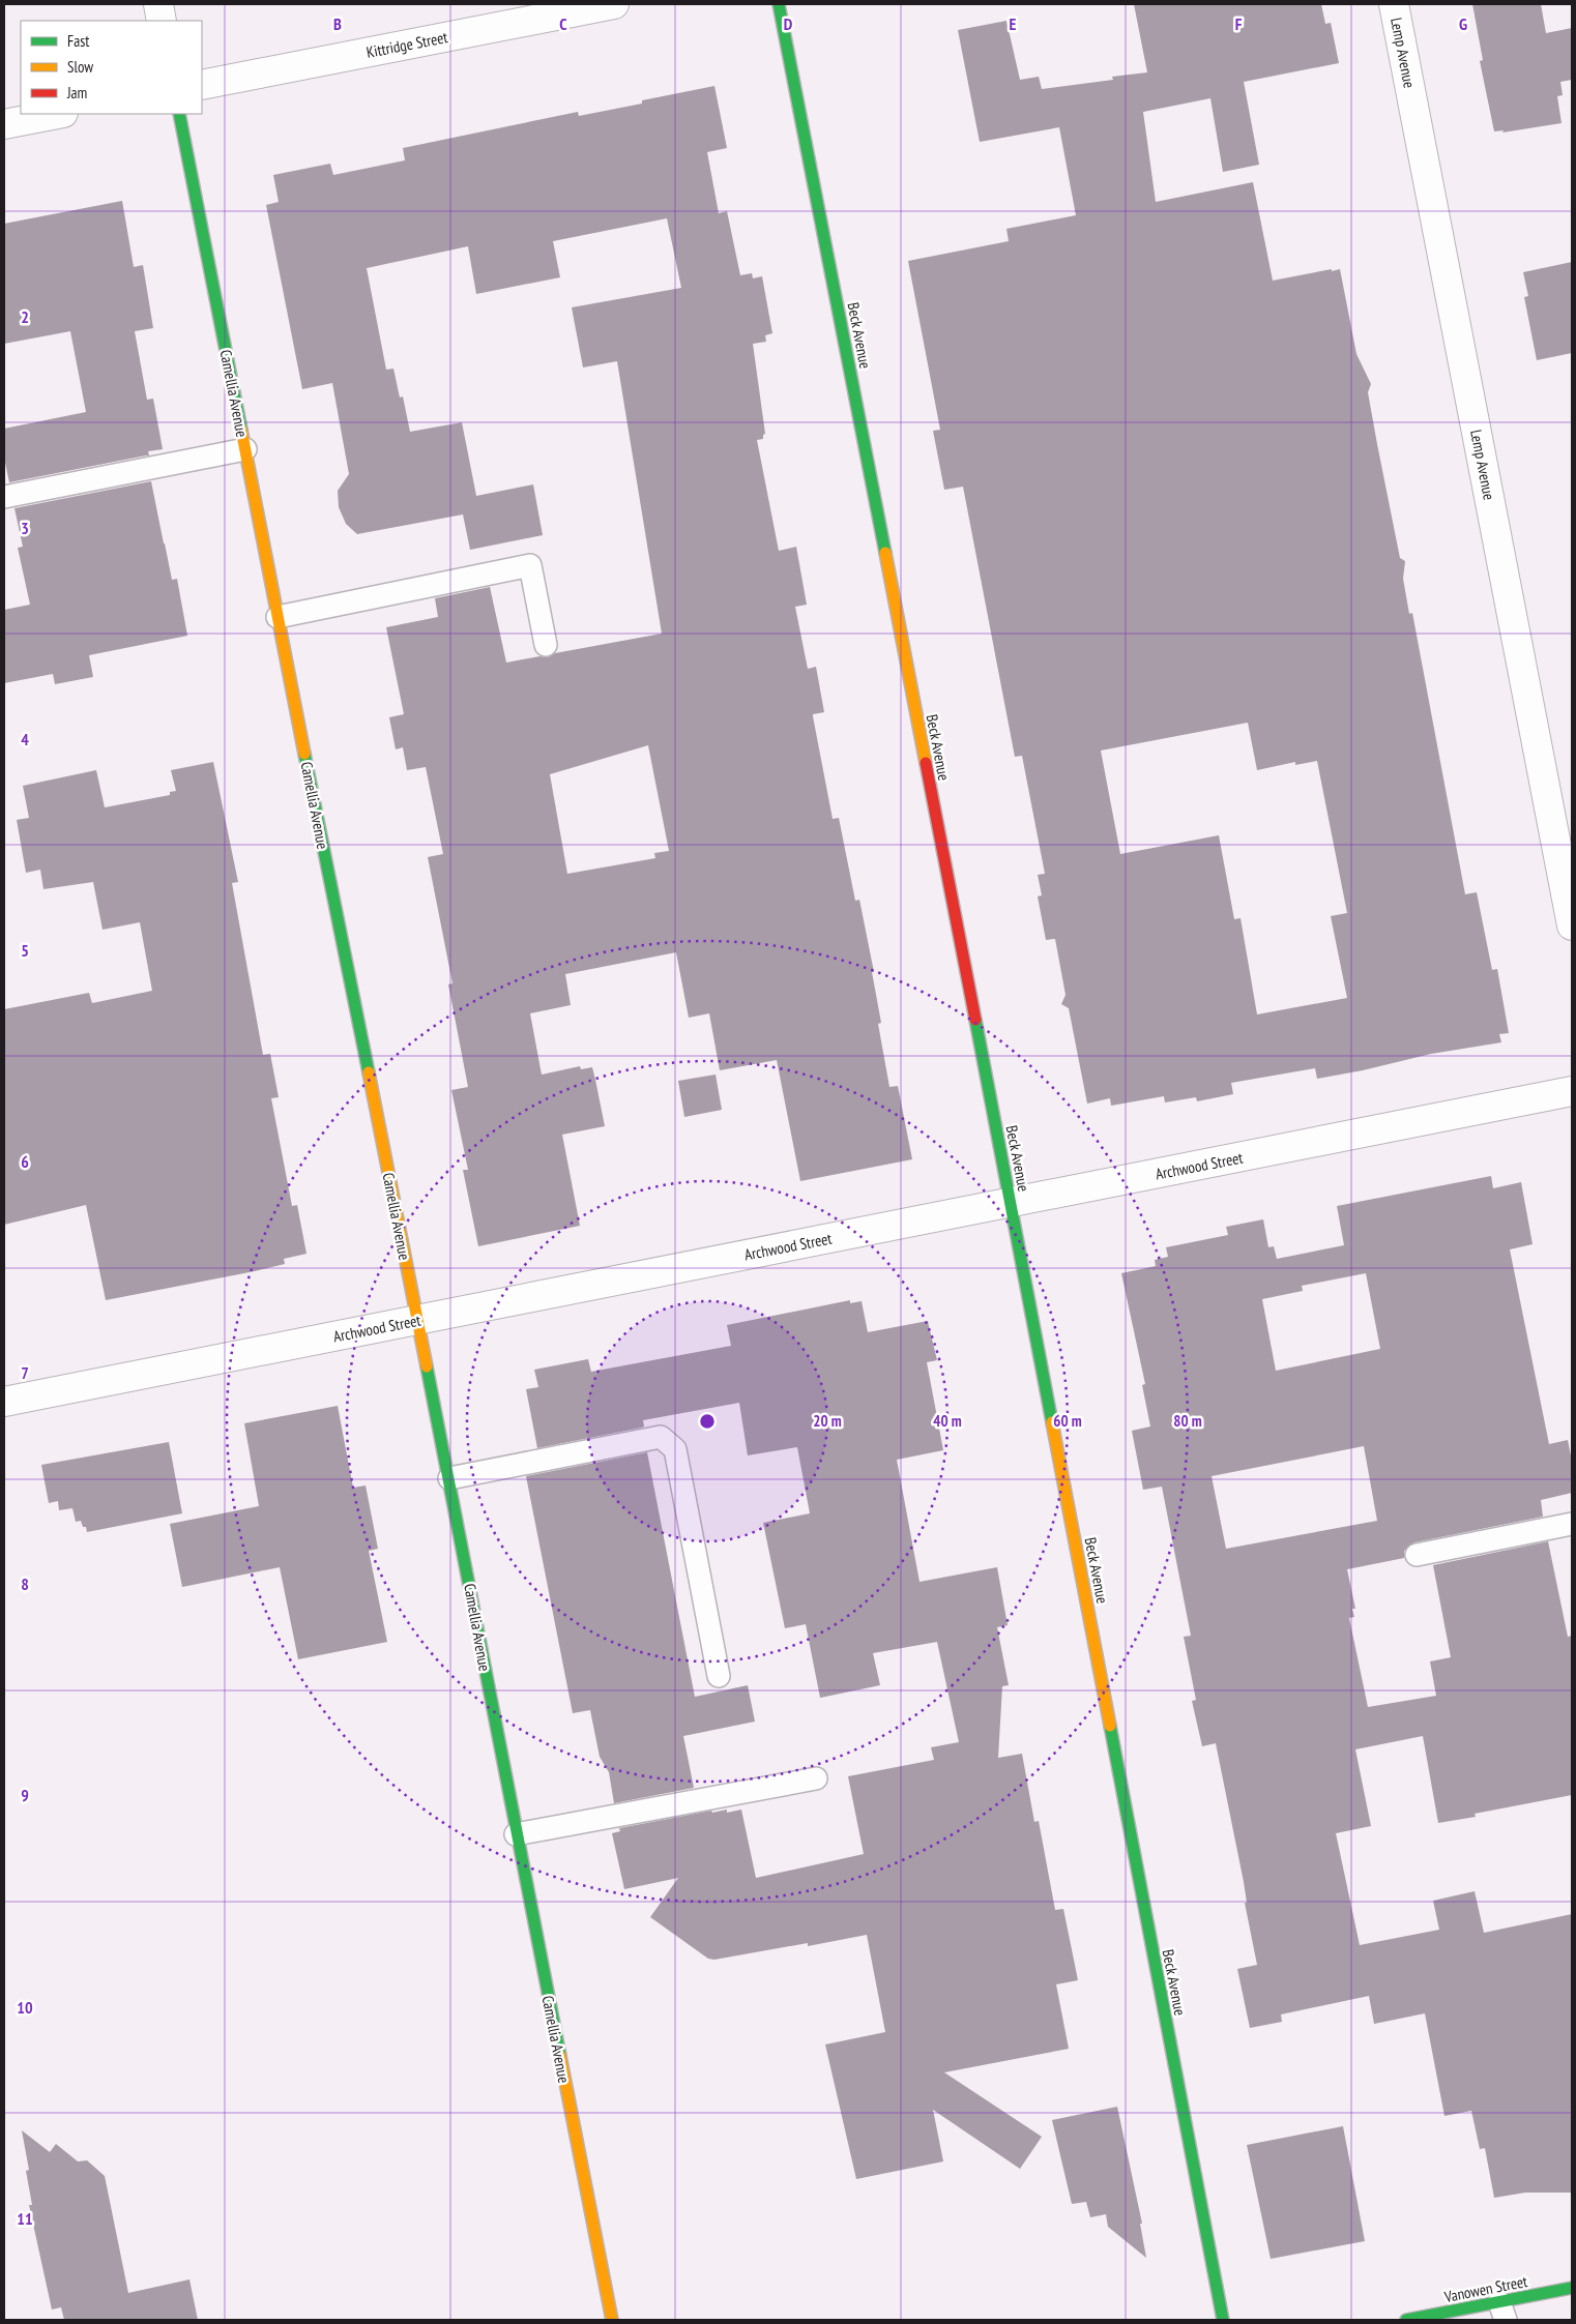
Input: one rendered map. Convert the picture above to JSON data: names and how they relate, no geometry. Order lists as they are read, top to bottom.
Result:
{
  "streets": {
    "street": [
      "Kittridge Street",
      "Lemp Avenue",
      "Beck Avenue",
      "Camellia Avenue",
      "Archwood Street",
      "Vanowen Street"
    ]
  },
  "crossings": [
    ["Beck Avenue", "Archwood Street"],
    ["Camellia Avenue", "Archwood Street"]
  ],
  "legend": ["Fast", "Slow", "Jam"],
  "grid": {
    "columns": [
      "B",
      "C",
      "D",
      "E",
      "F",
      "G"
    ],
    "rows": [
      "2",
      "3",
      "4",
      "5",
      "6",
      "7",
      "8",
      "9",
      "10",
      "11"
    ]
  },
  "rings": [
    "20 m",
    "40 m",
    "60 m",
    "80 m"
  ]
}
